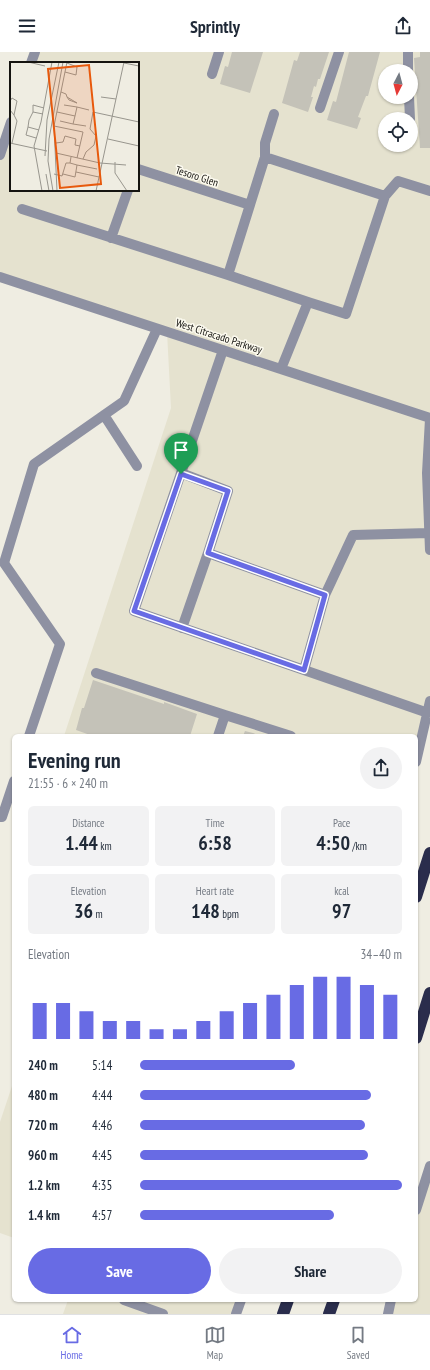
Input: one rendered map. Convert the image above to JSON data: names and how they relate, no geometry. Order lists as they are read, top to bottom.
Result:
{
  "streets": {
    "street": ["Tesoro Glen", "West Citracado Parkway"]
  },
  "north": "bottom",
  "page": {
    "header": "Sprintly",
    "heading": ["Evening run", "21:55 · 6 × 240 m"],
    "stats": [
      ["Distance", "1.44 km"],
      ["Time", "6:58"],
      ["Pace", "4:50 /km"],
      ["Elevation", "36 m"],
      ["Heart rate", "148 bpm"],
      ["kcal", "97"]
    ],
    "chart": ["Elevation", "34–40 m"],
    "list": [
      {
        "name": "240 m",
        "note": "5:14"
      },
      {
        "name": "480 m",
        "note": "4:44"
      },
      {
        "name": "720 m",
        "note": "4:46"
      },
      {
        "name": "960 m",
        "note": "4:45"
      },
      {
        "name": "1.2 km",
        "note": "4:35"
      },
      {
        "name": "1.4 km",
        "note": "4:57"
      }
    ],
    "buttons": ["Save", "Share"],
    "tabs": ["Home", "Map", "Saved"]
  }
}
